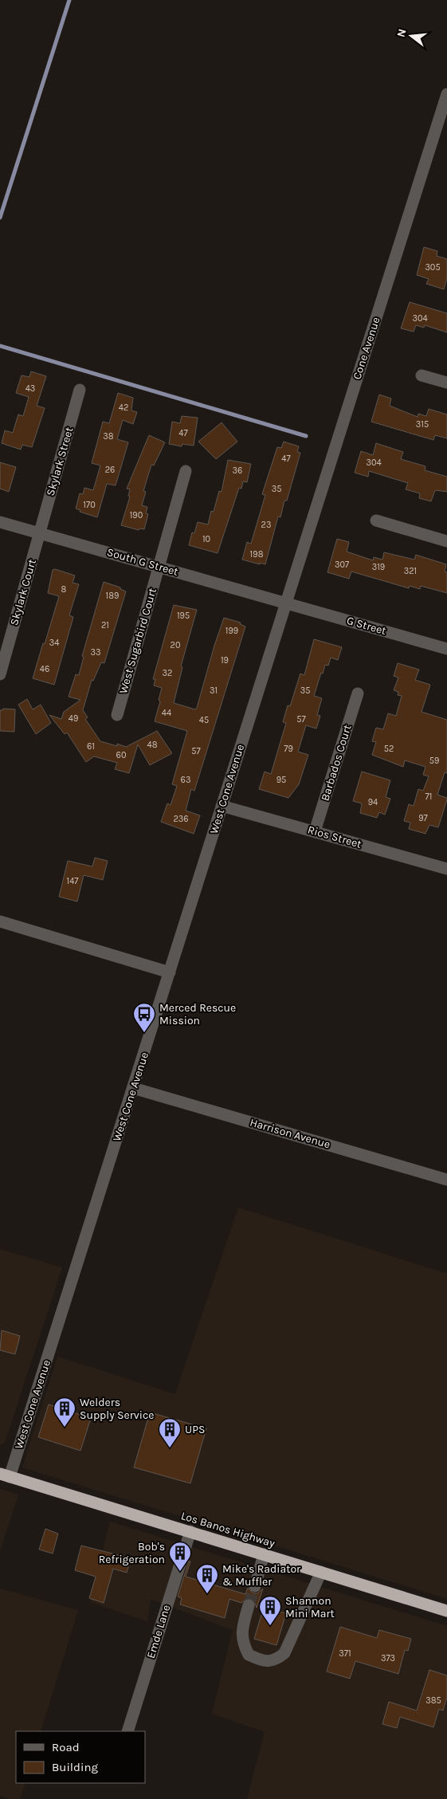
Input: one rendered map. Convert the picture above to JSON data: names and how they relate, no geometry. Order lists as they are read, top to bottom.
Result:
{
  "streets": {
    "highway": ["Los Banos Highway"],
    "street": [
      "Cone Avenue",
      "Skylark Street",
      "South G Street",
      "Skylark Court",
      "G Street",
      "West Sugarbird Court",
      "Barbados Court",
      "West Cone Avenue",
      "Rios Street",
      "Harrison Avenue",
      "Emde Lane"
    ]
  },
  "crossings": [
    ["Cone Avenue", "South G Street"],
    ["Cone Avenue", "G Street"],
    ["Cone Avenue", "West Cone Avenue"],
    ["Skylark Street", "South G Street"],
    ["Skylark Street", "Skylark Court"],
    ["South G Street", "Skylark Court"],
    ["South G Street", "G Street"],
    ["South G Street", "West Sugarbird Court"],
    ["South G Street", "West Cone Avenue"],
    ["G Street", "West Cone Avenue"],
    ["Barbados Court", "Rios Street"],
    ["West Cone Avenue", "Rios Street"],
    ["West Cone Avenue", "Harrison Avenue"],
    ["West Cone Avenue", "Los Banos Highway"],
    ["Los Banos Highway", "Emde Lane"]
  ],
  "places": {
    "bus stop": ["Merced Rescue Mission"],
    "building": [
      "Welders Supply Service",
      "UPS",
      "Bob's Refrigeration",
      "Mike's Radiator & Muffler",
      "Shannon Mini Mart"
    ]
  },
  "house_numbers": [
    "305",
    "304",
    "43",
    "42",
    "315",
    "47",
    "38",
    "47",
    "304",
    "26",
    "36",
    "35",
    "170",
    "190",
    "23",
    "10",
    "198",
    "307",
    "319",
    "321",
    "8",
    "189",
    "195",
    "21",
    "199",
    "34",
    "20",
    "33",
    "19",
    "46",
    "32",
    "31",
    "35",
    "44",
    "49",
    "57",
    "45",
    "48",
    "61",
    "79",
    "52",
    "57",
    "60",
    "59",
    "63",
    "95",
    "71",
    "94",
    "97",
    "236",
    "147",
    "371",
    "373",
    "385"
  ],
  "legend": ["Road", "Building"],
  "north": "left"
}
